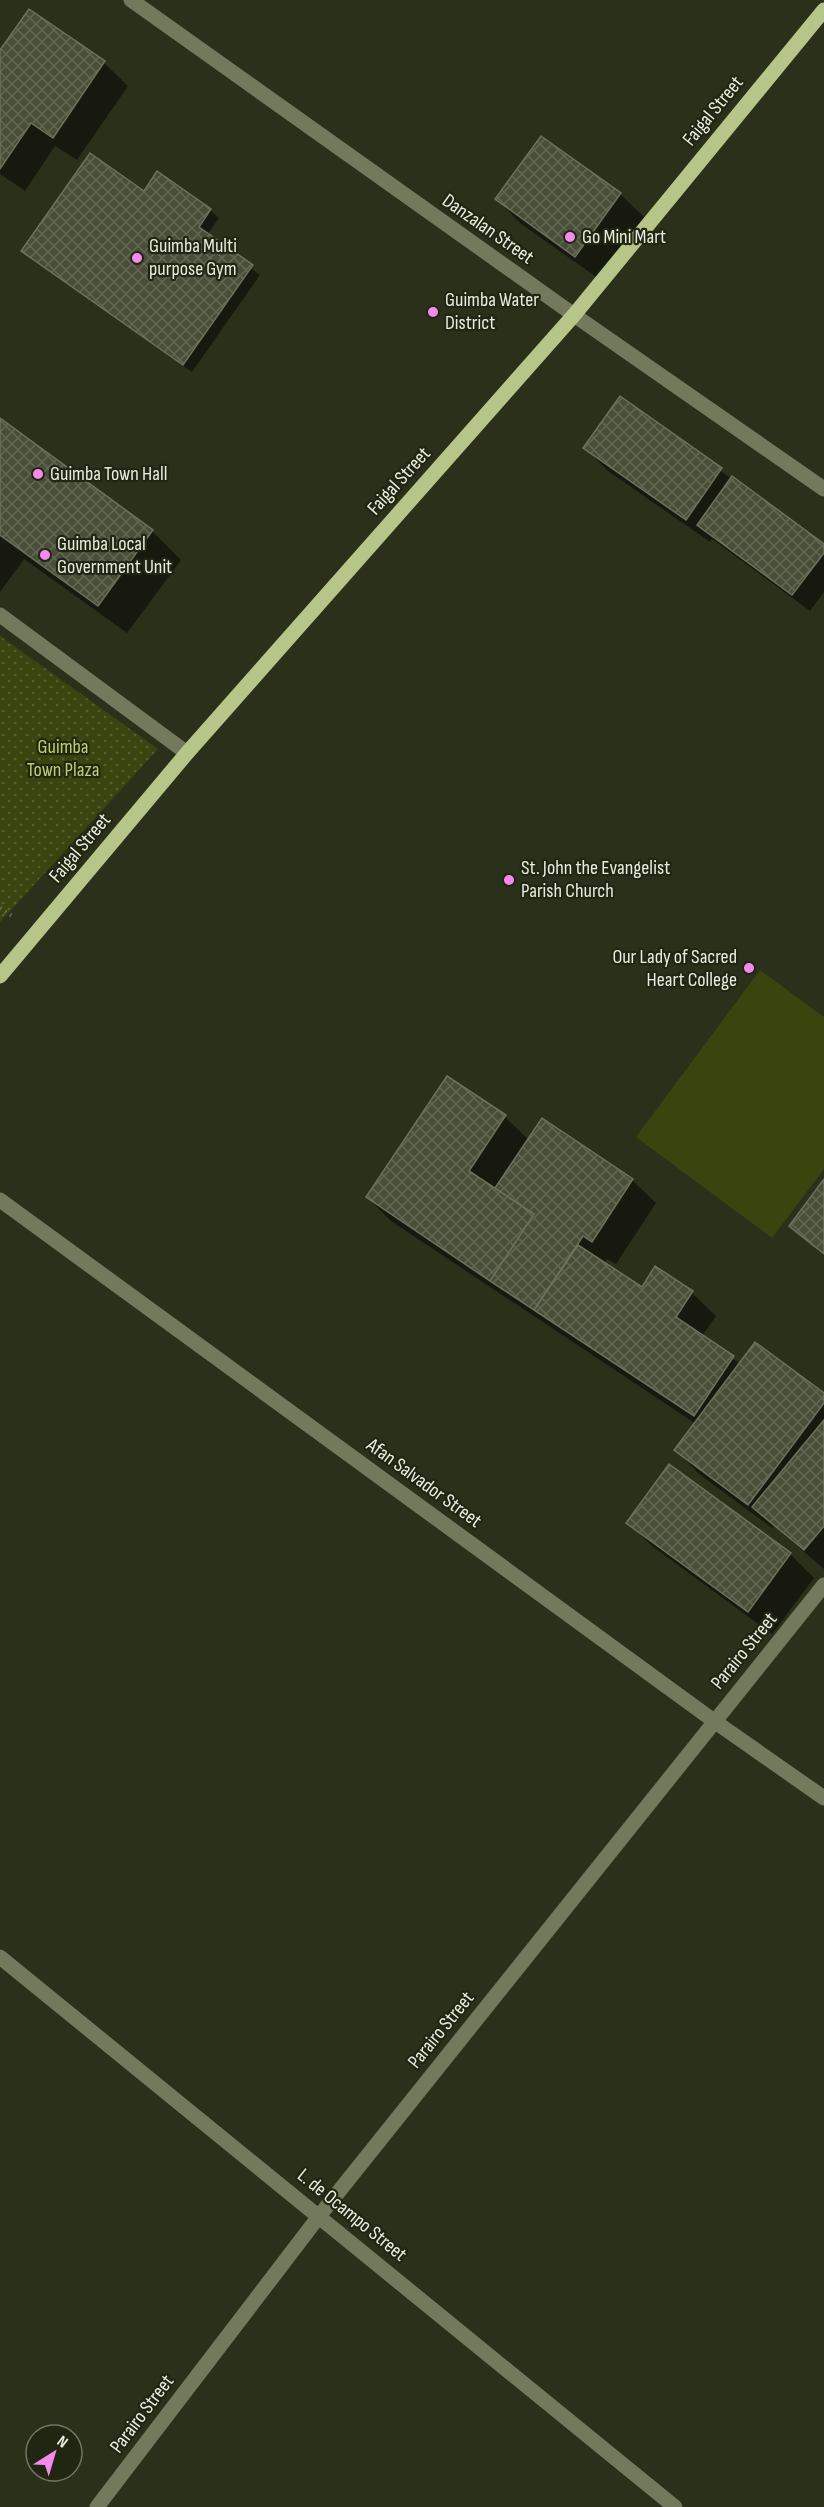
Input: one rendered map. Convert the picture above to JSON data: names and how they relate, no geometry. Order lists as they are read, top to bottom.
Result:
{
  "streets": {
    "main road": ["Faigal Street"],
    "street": [
      "Danzalan Street",
      "Afan Salvador Street",
      "Parairo Street",
      "L. de Ocampo Street"
    ]
  },
  "crossings": [
    ["Faigal Street", "Danzalan Street"],
    ["Afan Salvador Street", "Parairo Street"],
    ["Parairo Street", "L. de Ocampo Street"]
  ],
  "parks": ["Guimba Town Plaza"],
  "places": [
    "Go Mini Mart",
    "Guimba Multi purpose Gym",
    "Guimba Water District",
    "Guimba Town Hall",
    "Guimba Local Government Unit",
    "St. John the Evangelist Parish Church",
    "Our Lady of Sacred Heart College"
  ],
  "north": "top right"
}
